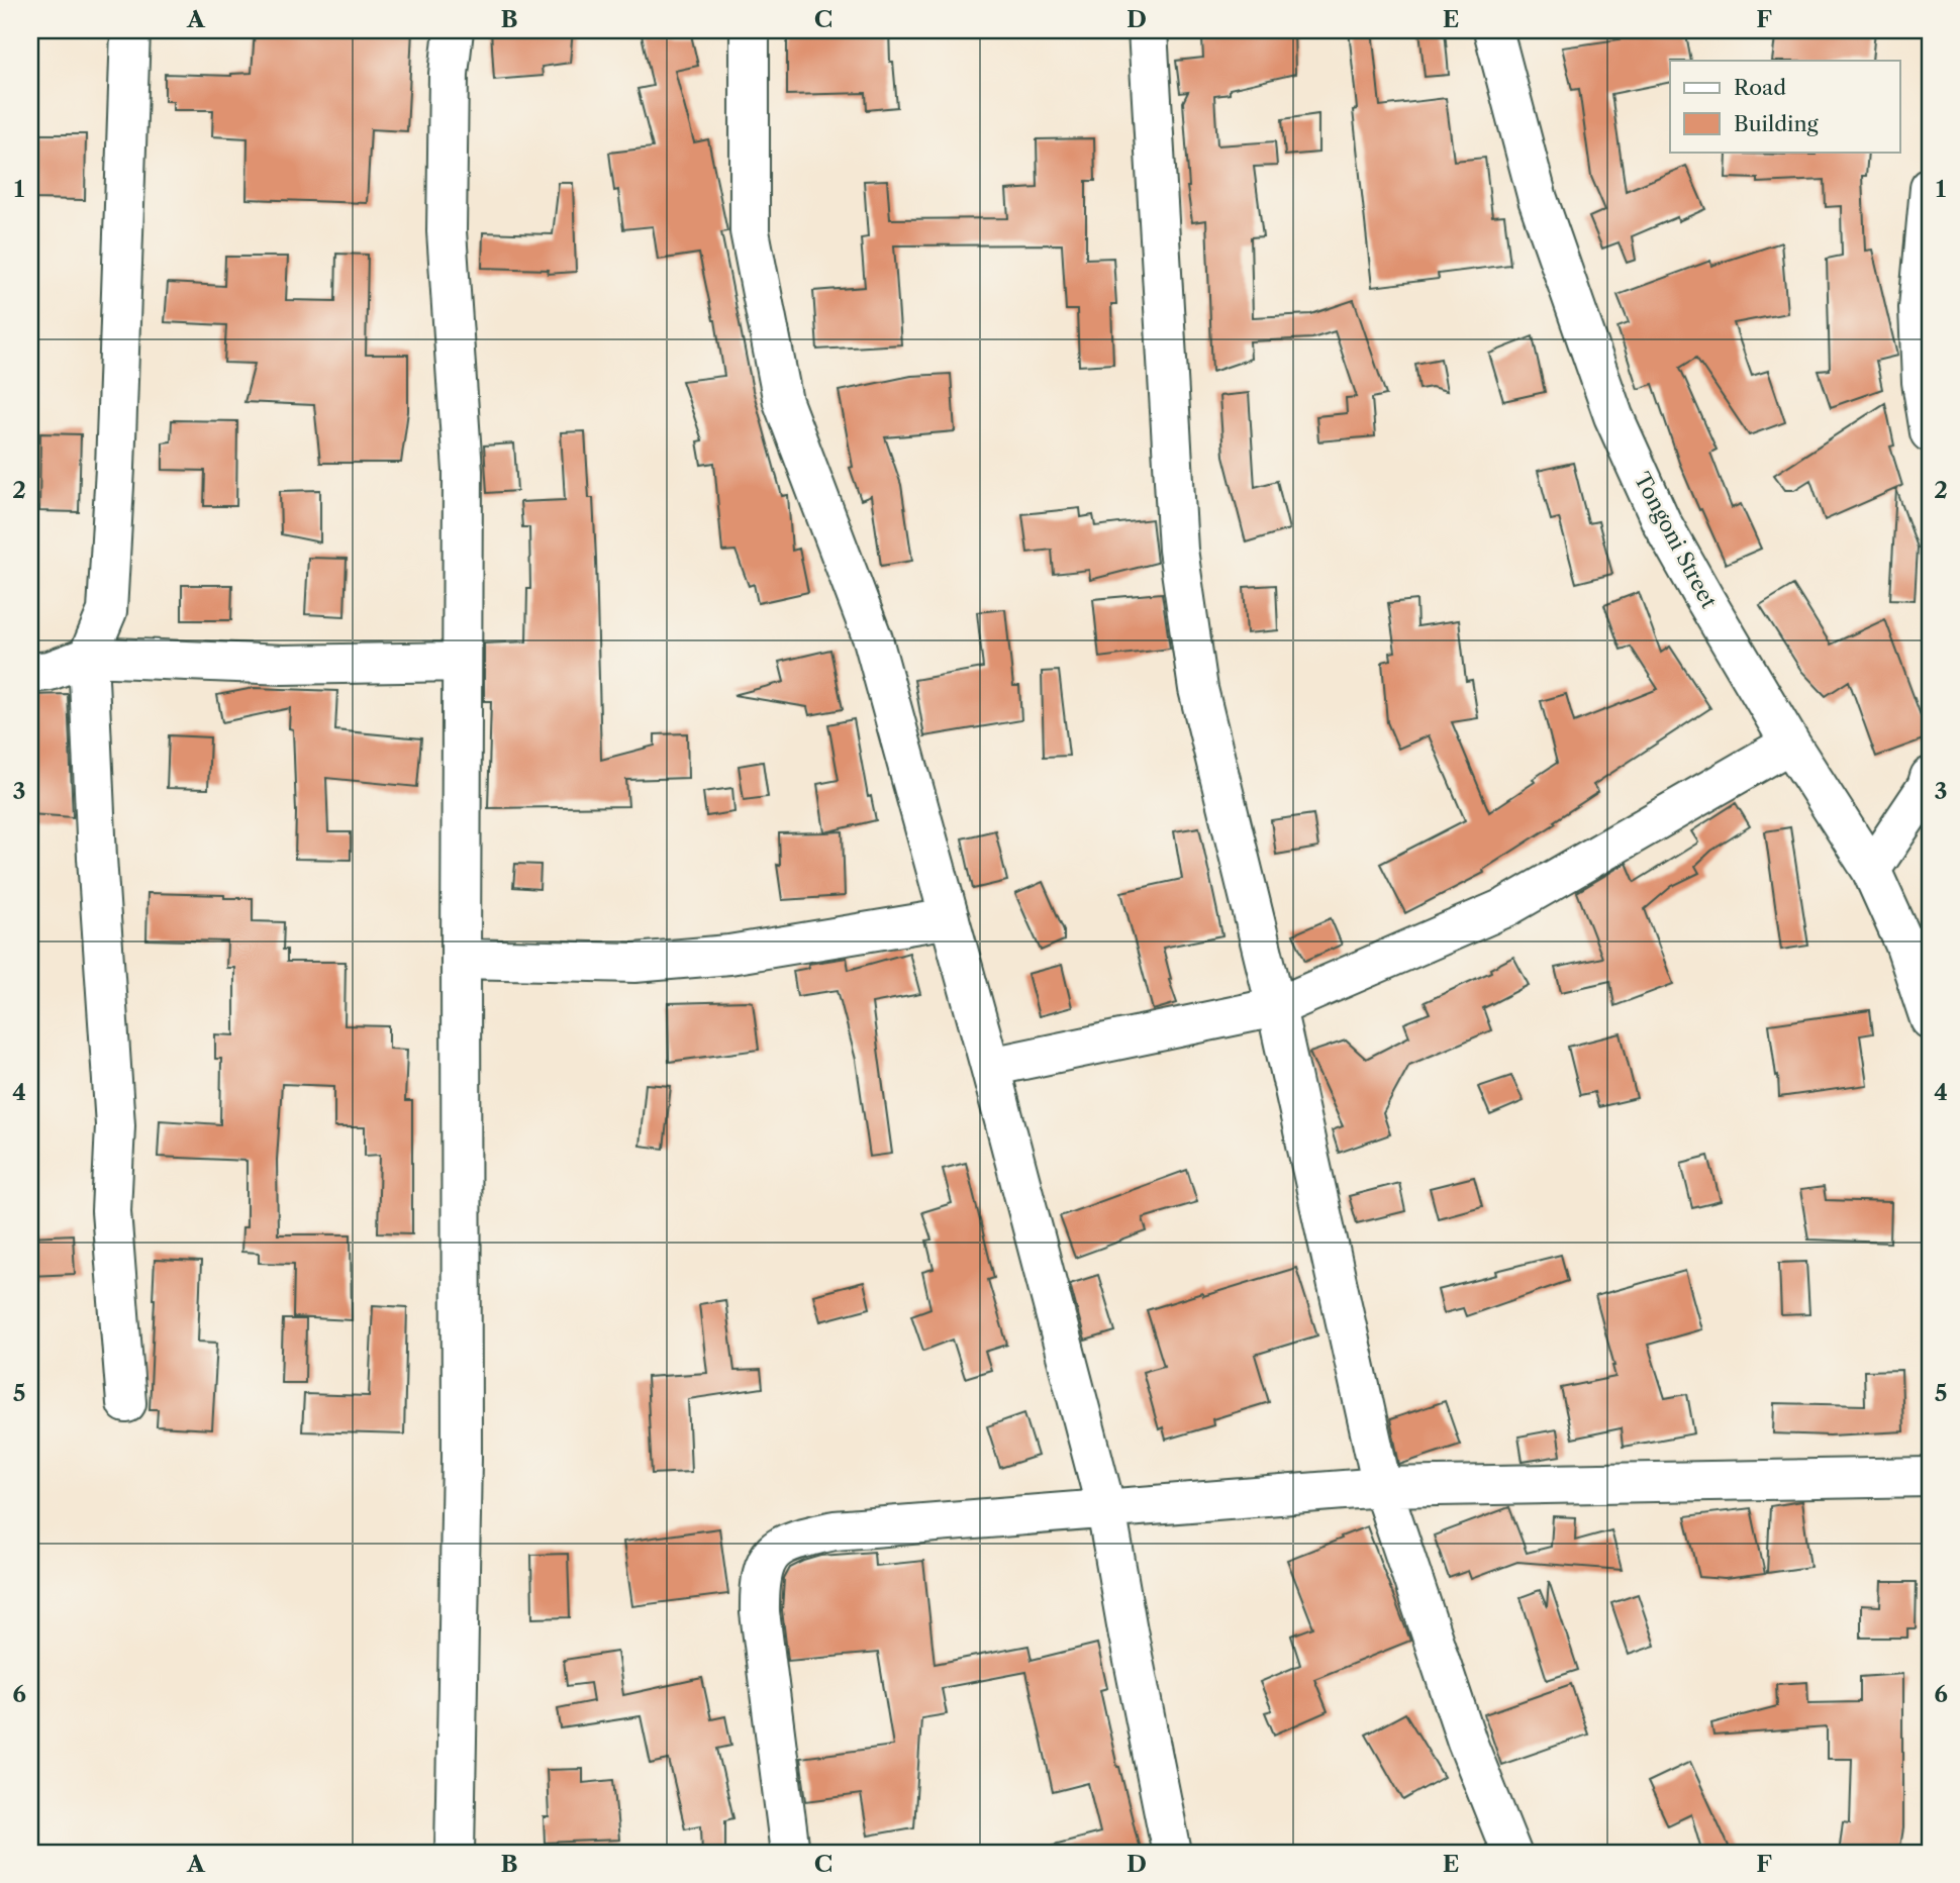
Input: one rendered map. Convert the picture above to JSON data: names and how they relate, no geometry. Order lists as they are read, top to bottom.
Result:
{
  "streets": {
    "street": ["Tongoni Street"]
  },
  "legend": ["Road", "Building"],
  "grid": {
    "columns": [
      "A",
      "B",
      "C",
      "D",
      "E",
      "F"
    ],
    "rows": [
      "1",
      "2",
      "3",
      "4",
      "5",
      "6"
    ]
  }
}
